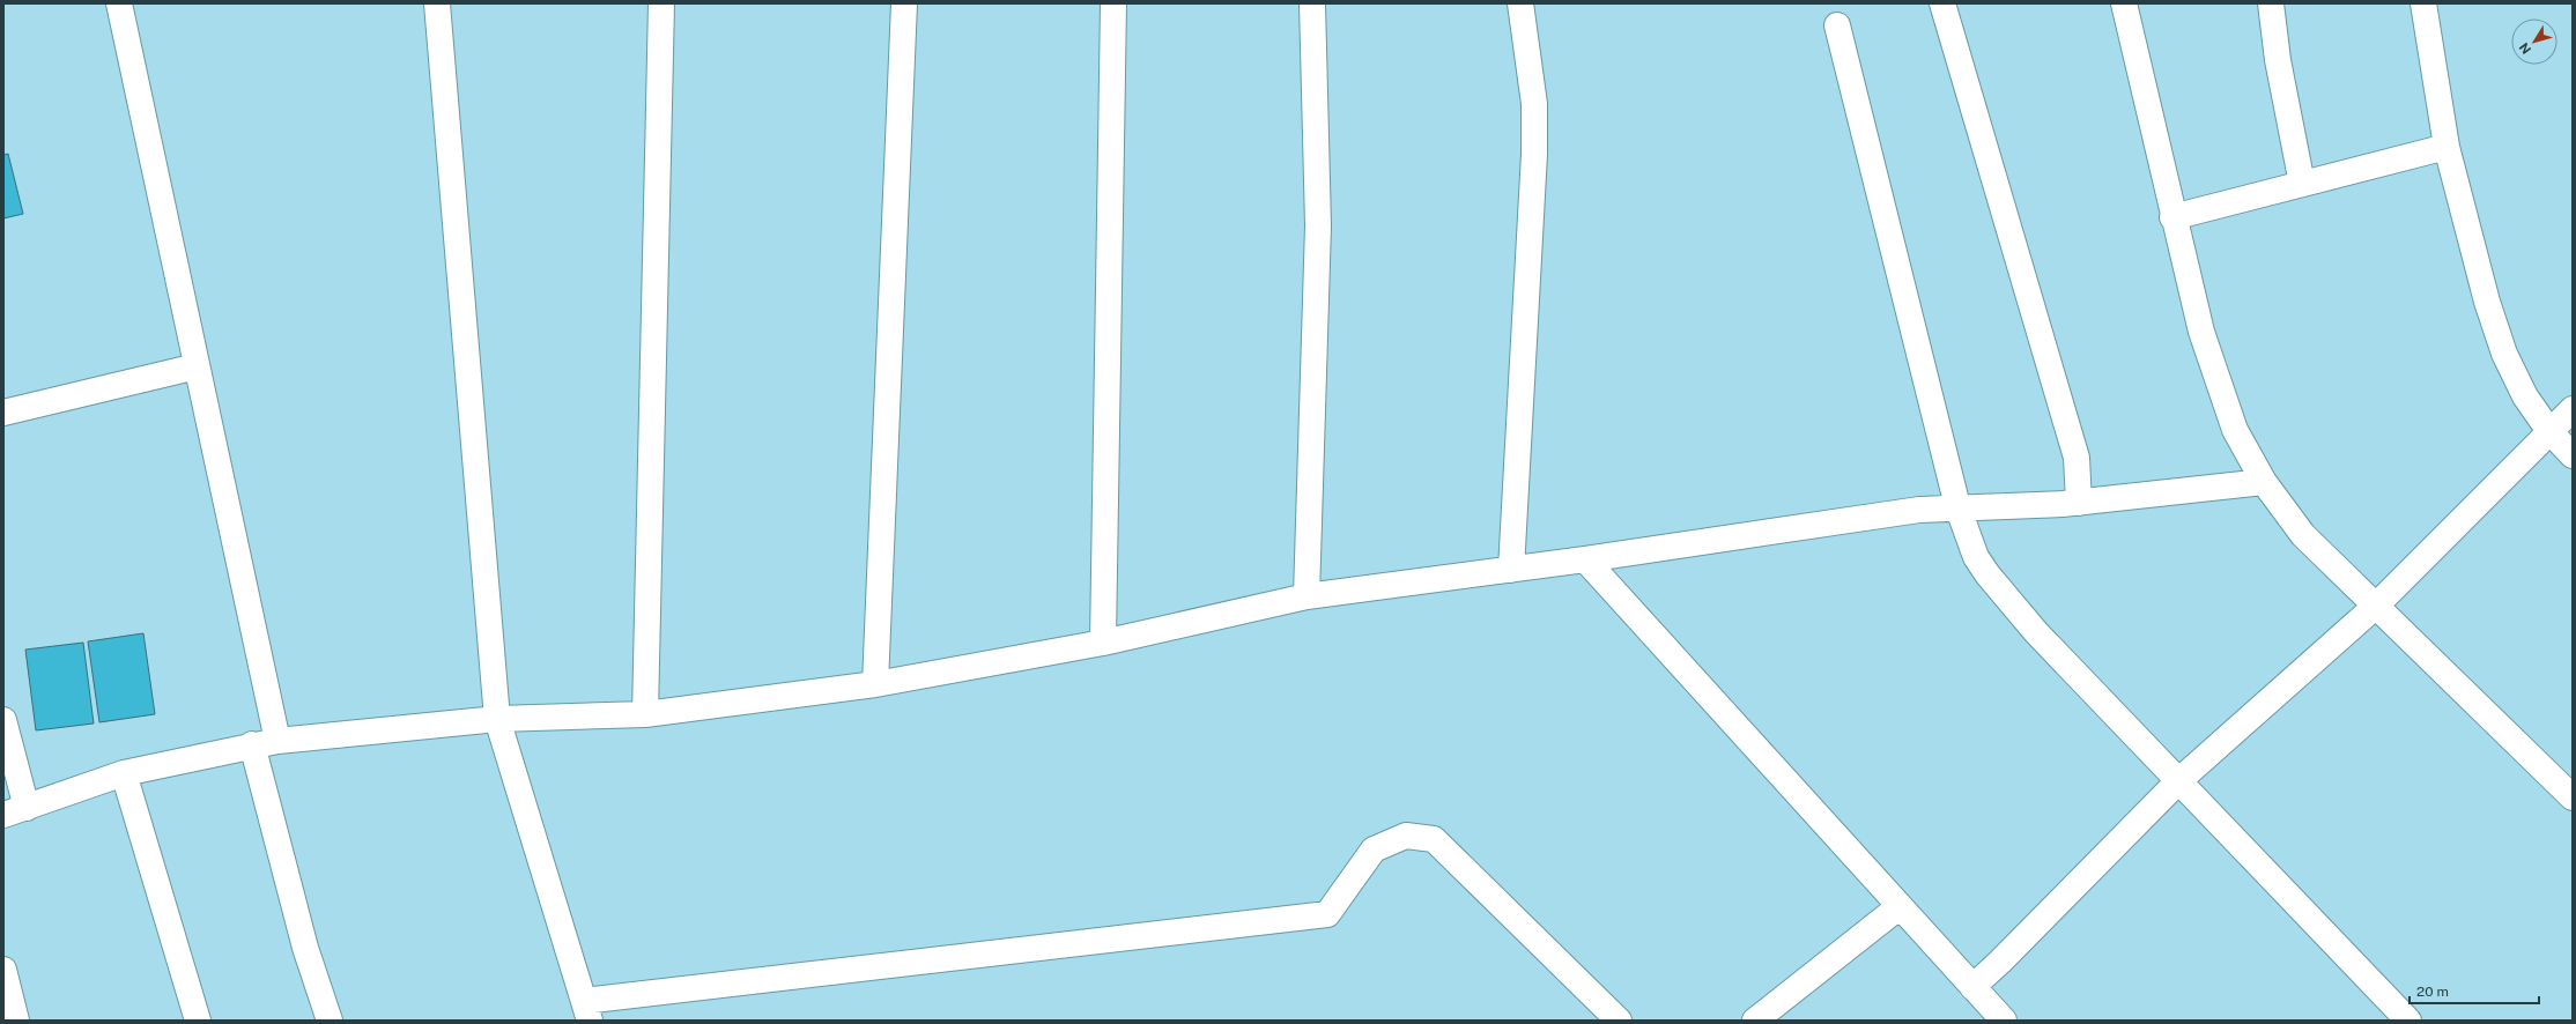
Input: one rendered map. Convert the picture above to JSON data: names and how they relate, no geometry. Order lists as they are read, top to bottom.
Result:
{
  "scale_bar": "20 m",
  "north": "bottom left"
}
